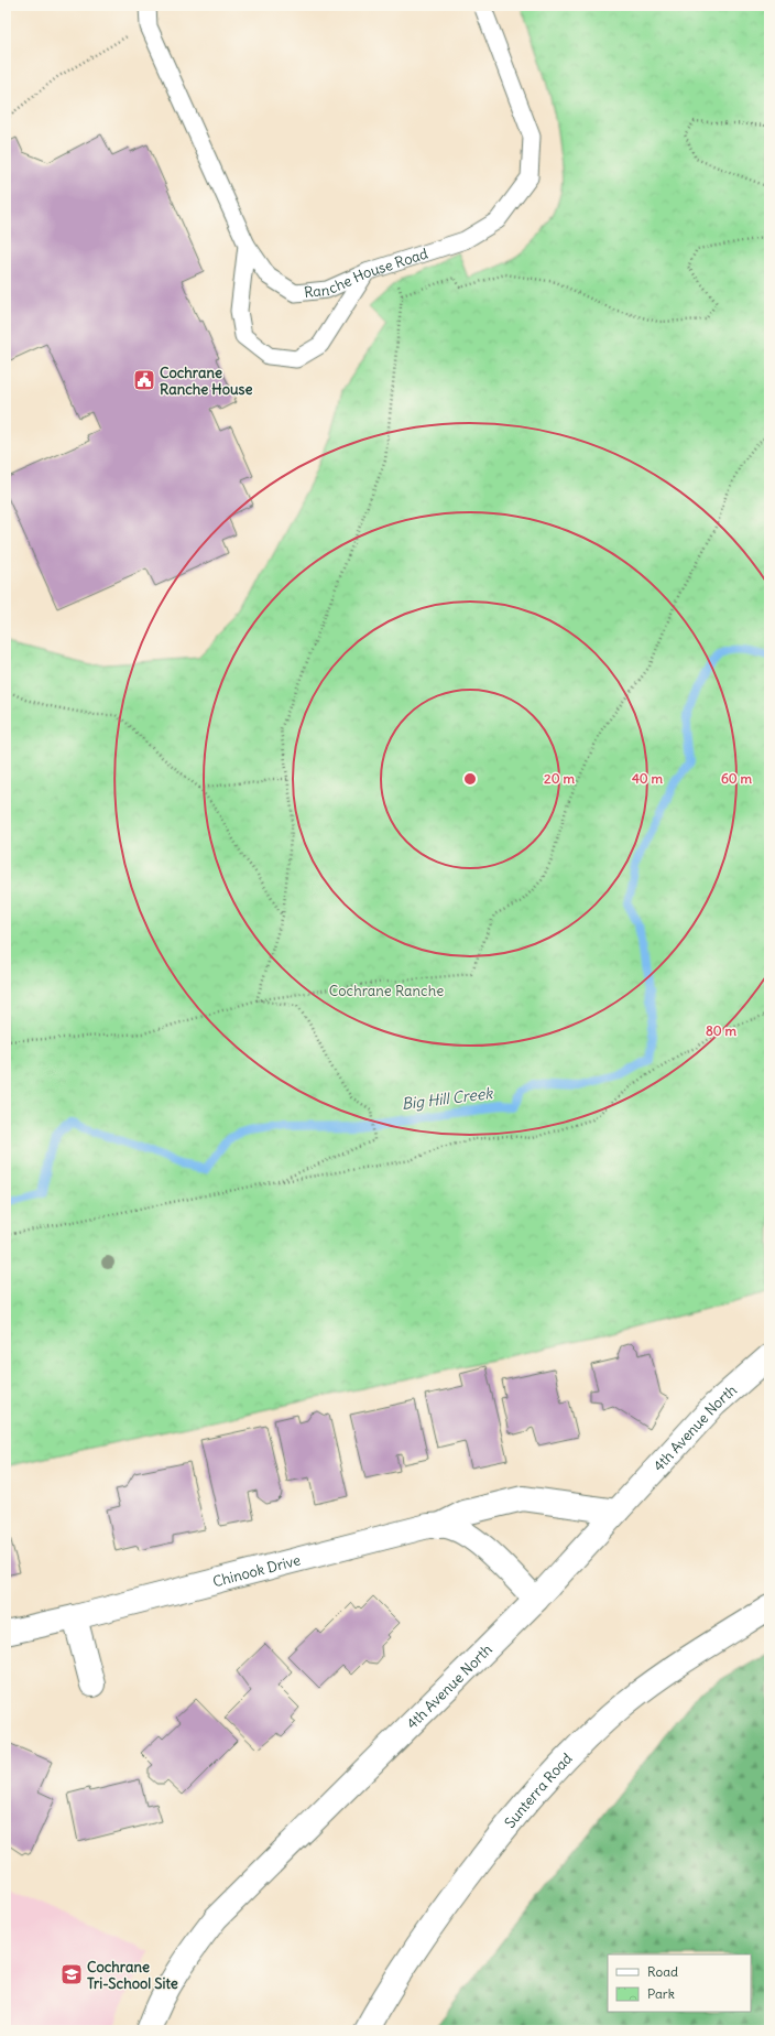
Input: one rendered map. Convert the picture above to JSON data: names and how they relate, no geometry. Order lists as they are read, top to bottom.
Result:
{
  "streets": {
    "street": ["4th Avenue North", "Chinook Drive", "Sunterra Road"],
    "lane": ["Ranche House Road"]
  },
  "crossings": [
    ["4th Avenue North", "Chinook Drive"]
  ],
  "water": ["Big Hill Creek"],
  "parks": ["Cochrane Ranche"],
  "places": {
    "public building": ["Cochrane Ranche House"],
    "school or university": ["Cochrane Tri-School Site"]
  },
  "legend": ["Road", "Park"],
  "rings": [
    "20 m",
    "40 m",
    "60 m",
    "80 m"
  ]
}
